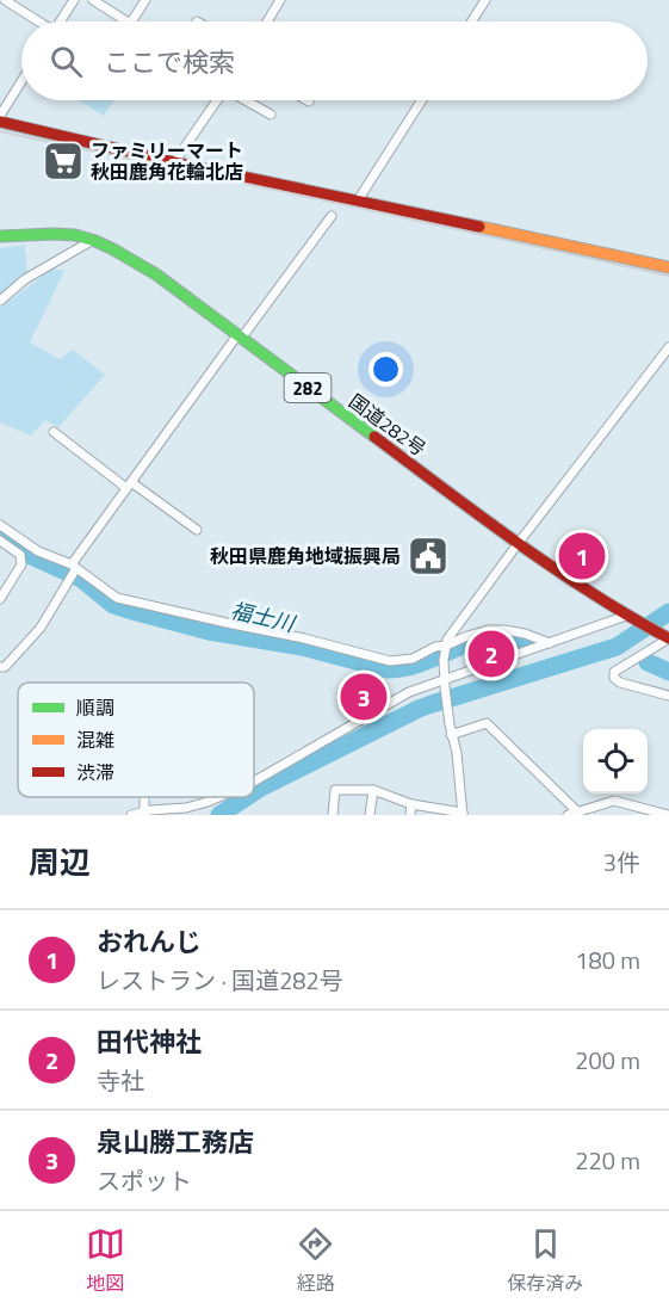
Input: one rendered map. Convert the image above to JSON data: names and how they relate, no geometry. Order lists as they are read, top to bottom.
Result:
{
  "streets": {
    "main road": ["282", "国道282号"]
  },
  "water": ["福士川"],
  "places": {
    "supermarket": ["ファミリーマート 秋田鹿角花輪北店"],
    "public building": ["秋田県鹿角地域振興局"]
  },
  "legend": ["順調", "混雑", "渋滞"],
  "page": {
    "search": "ここで検索",
    "pins": ["1", "2", "3"],
    "heading": ["周辺", "3件"],
    "list": [
      {
        "mark": "1",
        "name": "おれんじ",
        "note": "レストラン · 国道282号",
        "value": "180 m"
      },
      {
        "mark": "2",
        "name": "田代神社",
        "note": "寺社",
        "value": "200 m"
      },
      {
        "mark": "3",
        "name": "泉山勝工務店",
        "note": "スポット",
        "value": "220 m"
      }
    ],
    "nav": ["地図", "経路", "保存済み"]
  }
}
